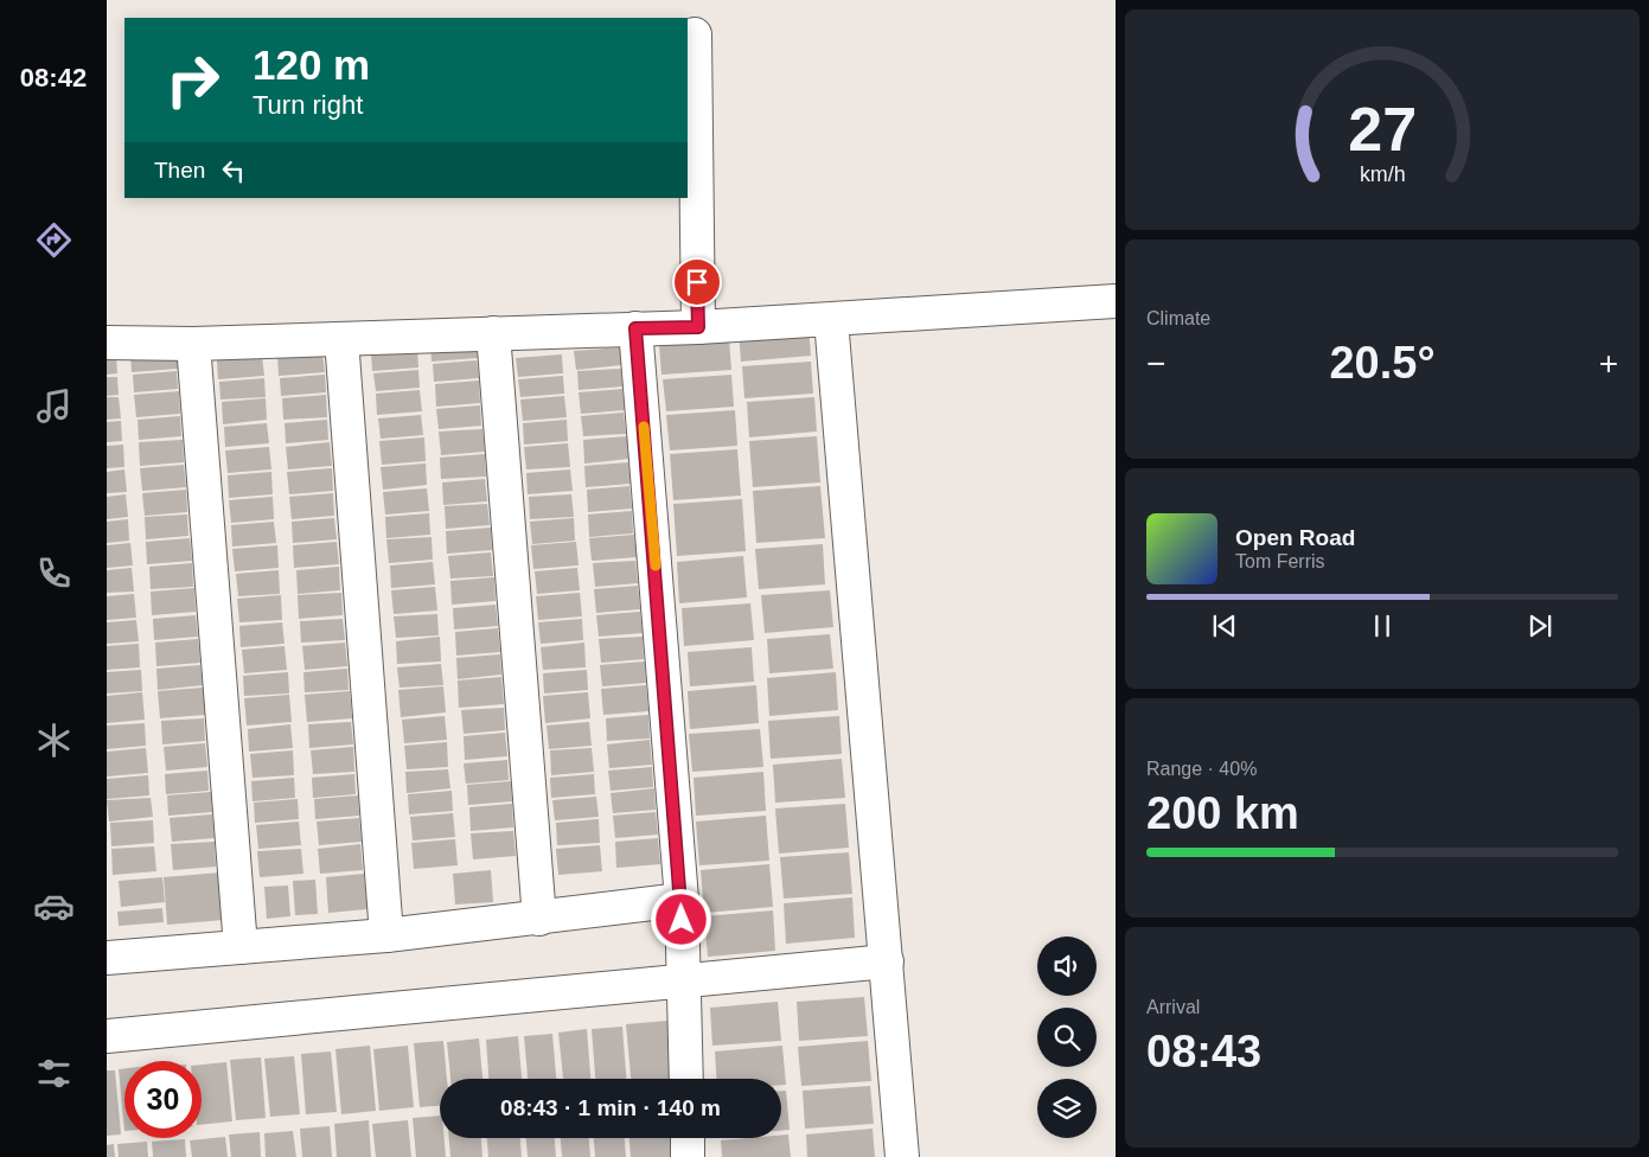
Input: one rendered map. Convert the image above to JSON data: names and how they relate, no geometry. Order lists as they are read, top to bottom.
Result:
{
  "page": {
    "tabs": "08:42",
    "turn": ["120 m", "Turn right"],
    "then": "Then",
    "tile": [
      "Climate",
      ["Range · 40%", "200 km"],
      ["Arrival", "08:43"]
    ],
    "heat": ["−", "20.5°", "+"],
    "song": ["Open Road", "Tom Ferris"],
    "limit": "30",
    "trip": "08:43 · 1 min · 140 m",
    "gauge": ["27", "km/h"]
  }
}
